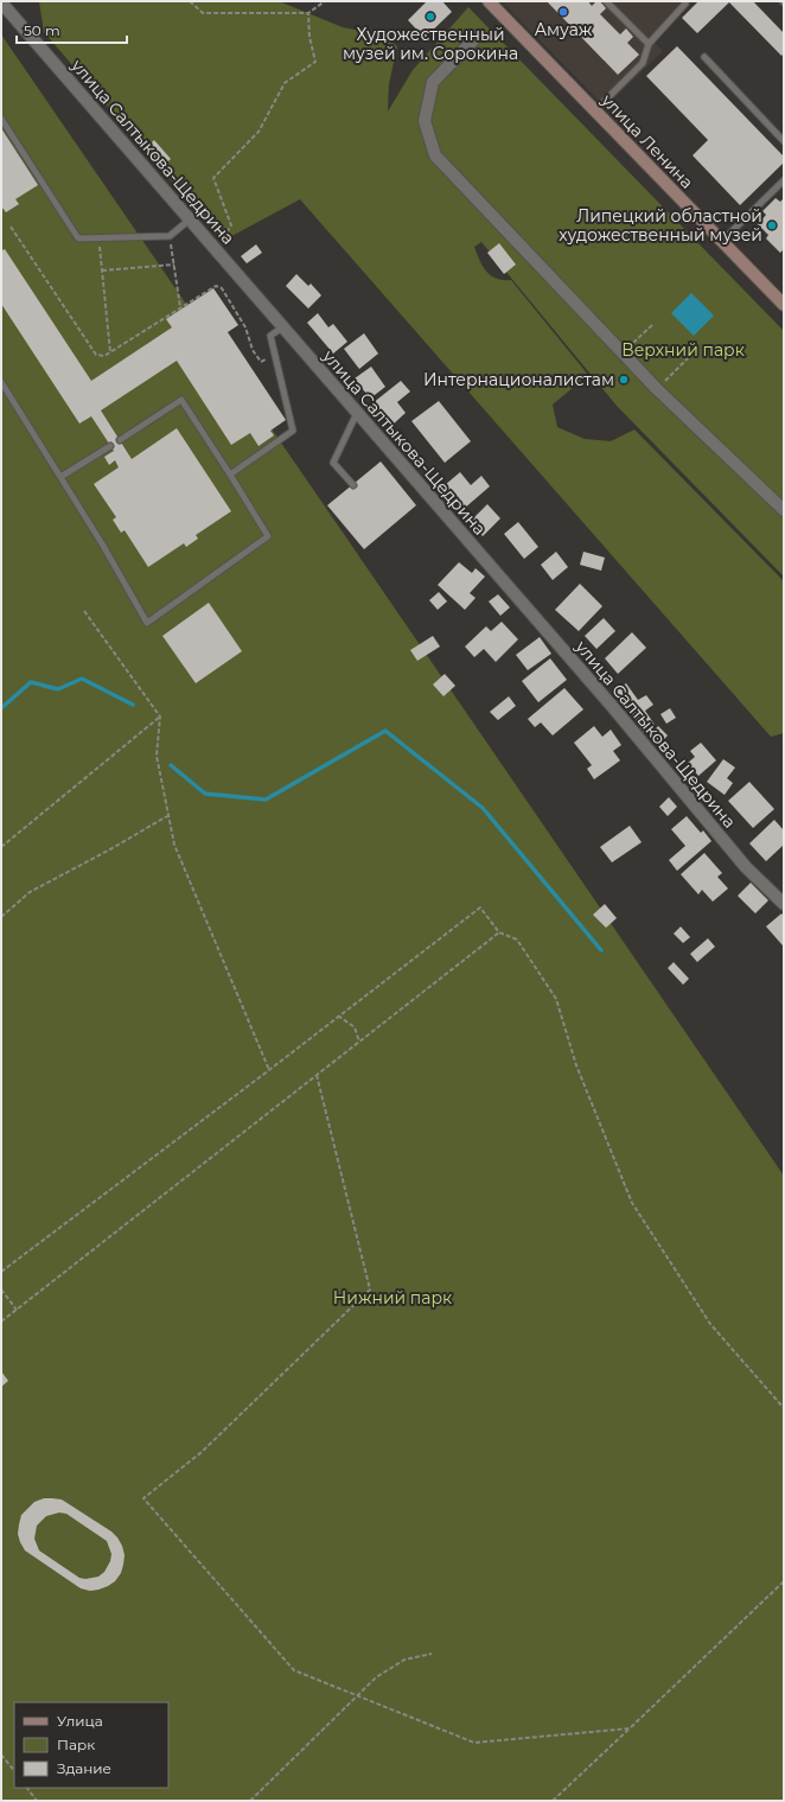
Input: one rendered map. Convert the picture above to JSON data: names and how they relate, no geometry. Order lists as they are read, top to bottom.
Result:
{
  "streets": {
    "street": ["улица Ленина", "улица Салтыкова-Щедрина"]
  },
  "parks": ["Верхний парк", "Нижний парк"],
  "places": [
    "Амуаж",
    "Художественный музей им. Сорокина",
    "Липецкий областной художественный музей",
    "Интернационалистам"
  ],
  "legend": ["Улица", "Парк", "Здание"],
  "scale_bar": "50 m"
}
